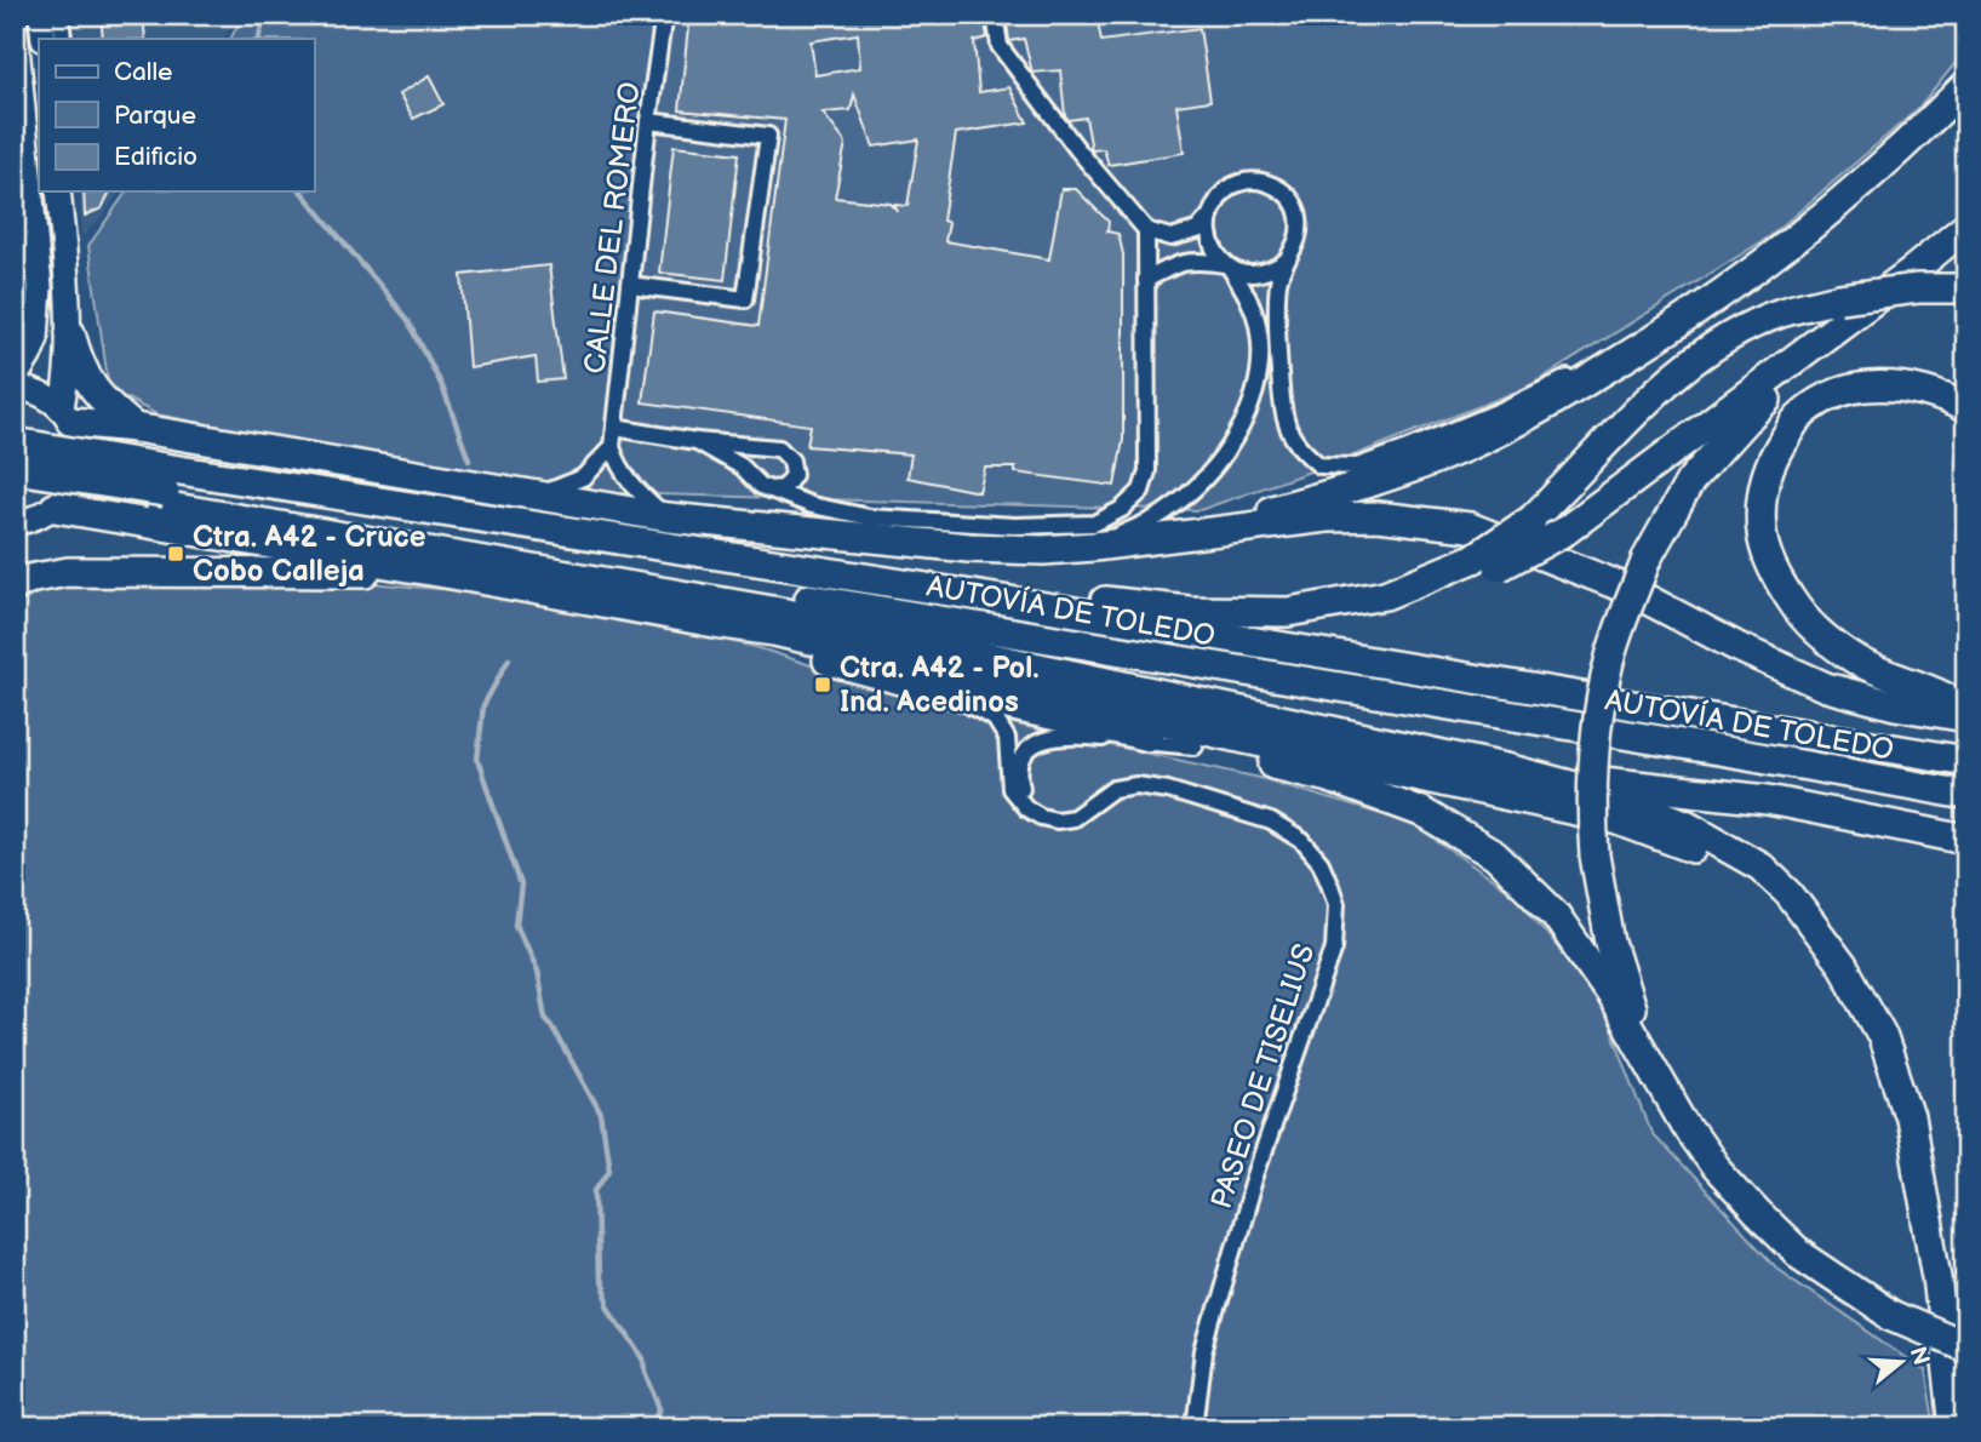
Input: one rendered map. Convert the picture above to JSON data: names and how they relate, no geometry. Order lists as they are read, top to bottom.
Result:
{
  "streets": {
    "highway": ["AUTOVÍA DE TOLEDO"],
    "street": ["CALLE DEL ROMERO", "PASEO DE TISELIUS"]
  },
  "places": {
    "transit": ["Ctra. A42 - Cruce Cobo Calleja", "Ctra. A42 - Pol. Ind. Acedinos"]
  },
  "legend": ["Calle", "Parque", "Edificio"],
  "north": "right"
}
